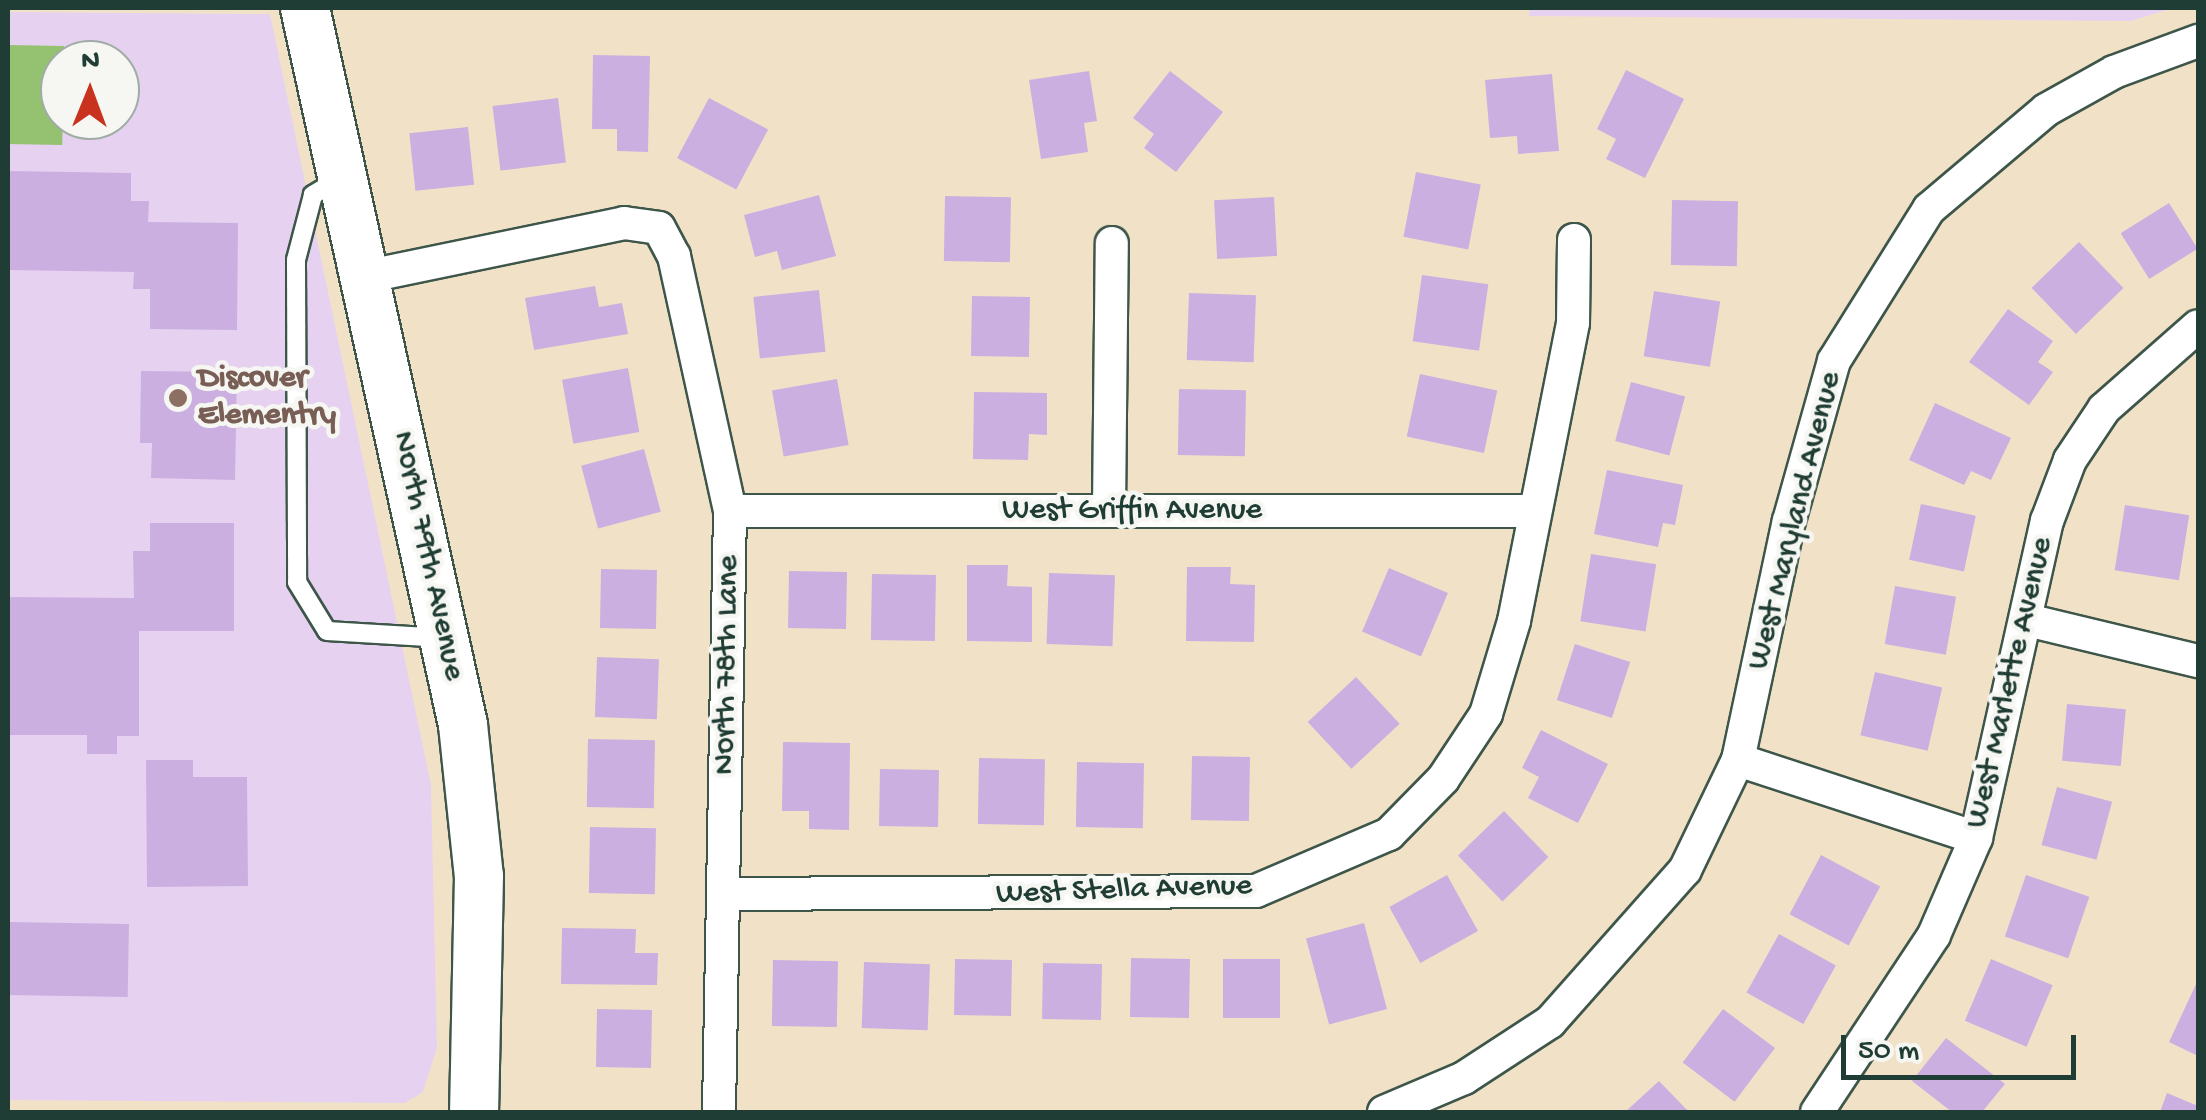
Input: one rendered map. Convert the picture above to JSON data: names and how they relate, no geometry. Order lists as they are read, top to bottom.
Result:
{
  "streets": {
    "street": [
      "West Griffin Avenue",
      "West Maryland Avenue",
      "North 79th Avenue",
      "North 78th Lane",
      "West Marlette Avenue",
      "West Stella Avenue"
    ]
  },
  "crossings": [
    ["West Griffin Avenue", "North 78th Lane"],
    ["West Griffin Avenue", "West Stella Avenue"],
    ["North 79th Avenue", "North 78th Lane"],
    ["North 78th Lane", "West Stella Avenue"]
  ],
  "places": ["Discover Elementry"],
  "scale_bar": "50 m",
  "north": "top"
}
